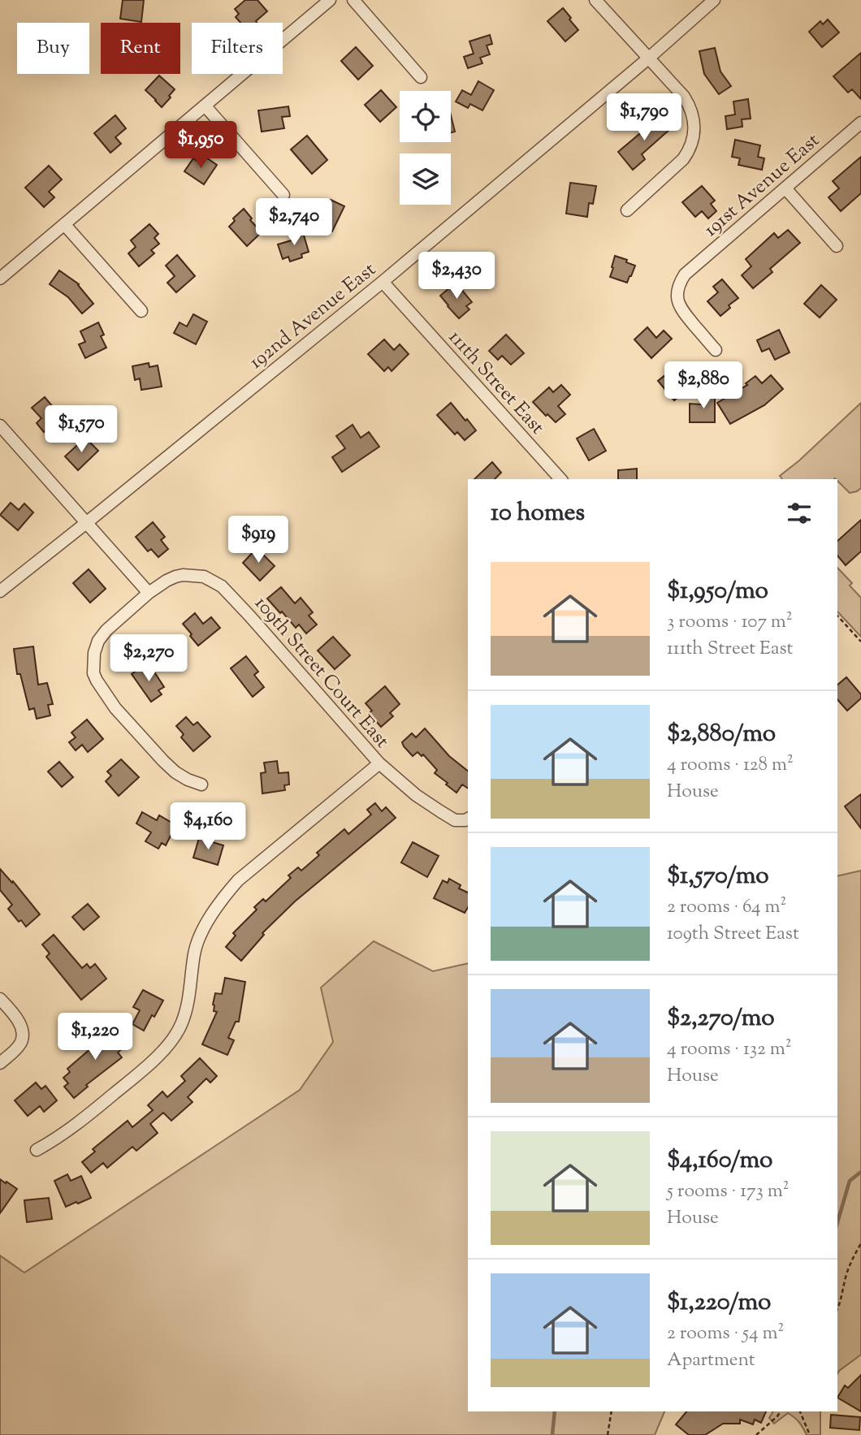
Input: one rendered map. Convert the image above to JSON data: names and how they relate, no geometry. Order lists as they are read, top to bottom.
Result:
{
  "streets": {
    "street": [
      "191st Avenue East",
      "192nd Avenue East",
      "111th Street East",
      "109th Street Court East"
    ]
  },
  "crossings": [
    ["192nd Avenue East", "111th Street East"]
  ],
  "page": {
    "chip": ["Buy", "Rent", "Filters"],
    "price": [
      "$1,790",
      "$1,950",
      "$2,740",
      "$2,430",
      "$2,880",
      "$1,570",
      "$919",
      "$2,270",
      "$4,160",
      "$1,220"
    ],
    "heading": "10 homes",
    "list": [
      {
        "name": "$1,950/mo",
        "note": "3 rooms · 107 m² · 111th Street East"
      },
      {
        "name": "$2,880/mo",
        "note": "4 rooms · 128 m² · House"
      },
      {
        "name": "$1,570/mo",
        "note": "2 rooms · 64 m² · 109th Street East"
      },
      {
        "name": "$2,270/mo",
        "note": "4 rooms · 132 m² · House"
      },
      {
        "name": "$4,160/mo",
        "note": "5 rooms · 173 m² · House"
      },
      {
        "name": "$1,220/mo",
        "note": "2 rooms · 54 m² · Apartment"
      }
    ]
  }
}
